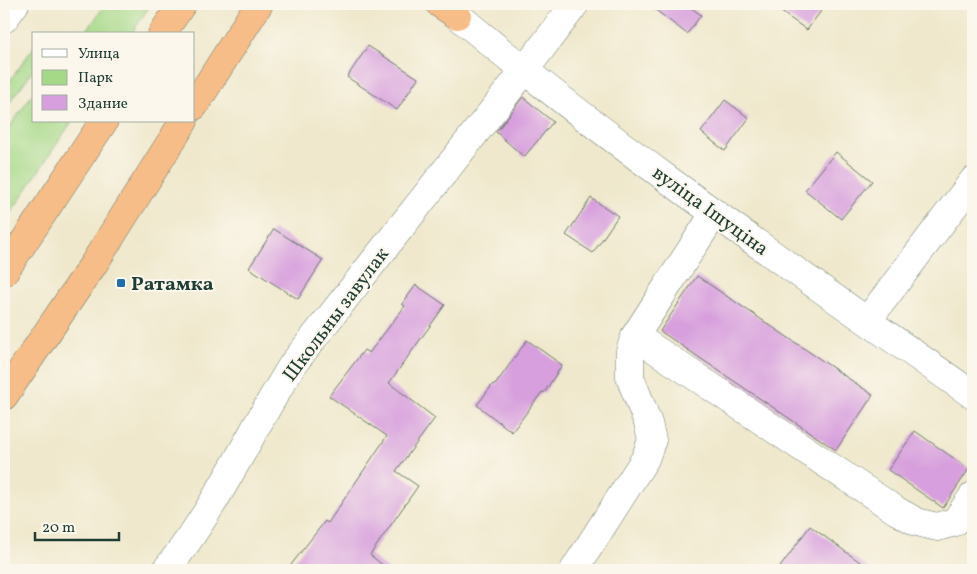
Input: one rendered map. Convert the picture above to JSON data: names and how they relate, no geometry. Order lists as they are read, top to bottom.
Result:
{
  "streets": {
    "street": ["вуліца Ішуціна", "Школьны завулак"]
  },
  "crossings": [
    ["вуліца Ішуціна", "Школьны завулак"]
  ],
  "places": {
    "transit": ["Ратамка"]
  },
  "legend": ["Улица", "Парк", "Здание"],
  "scale_bar": "20 m"
}
